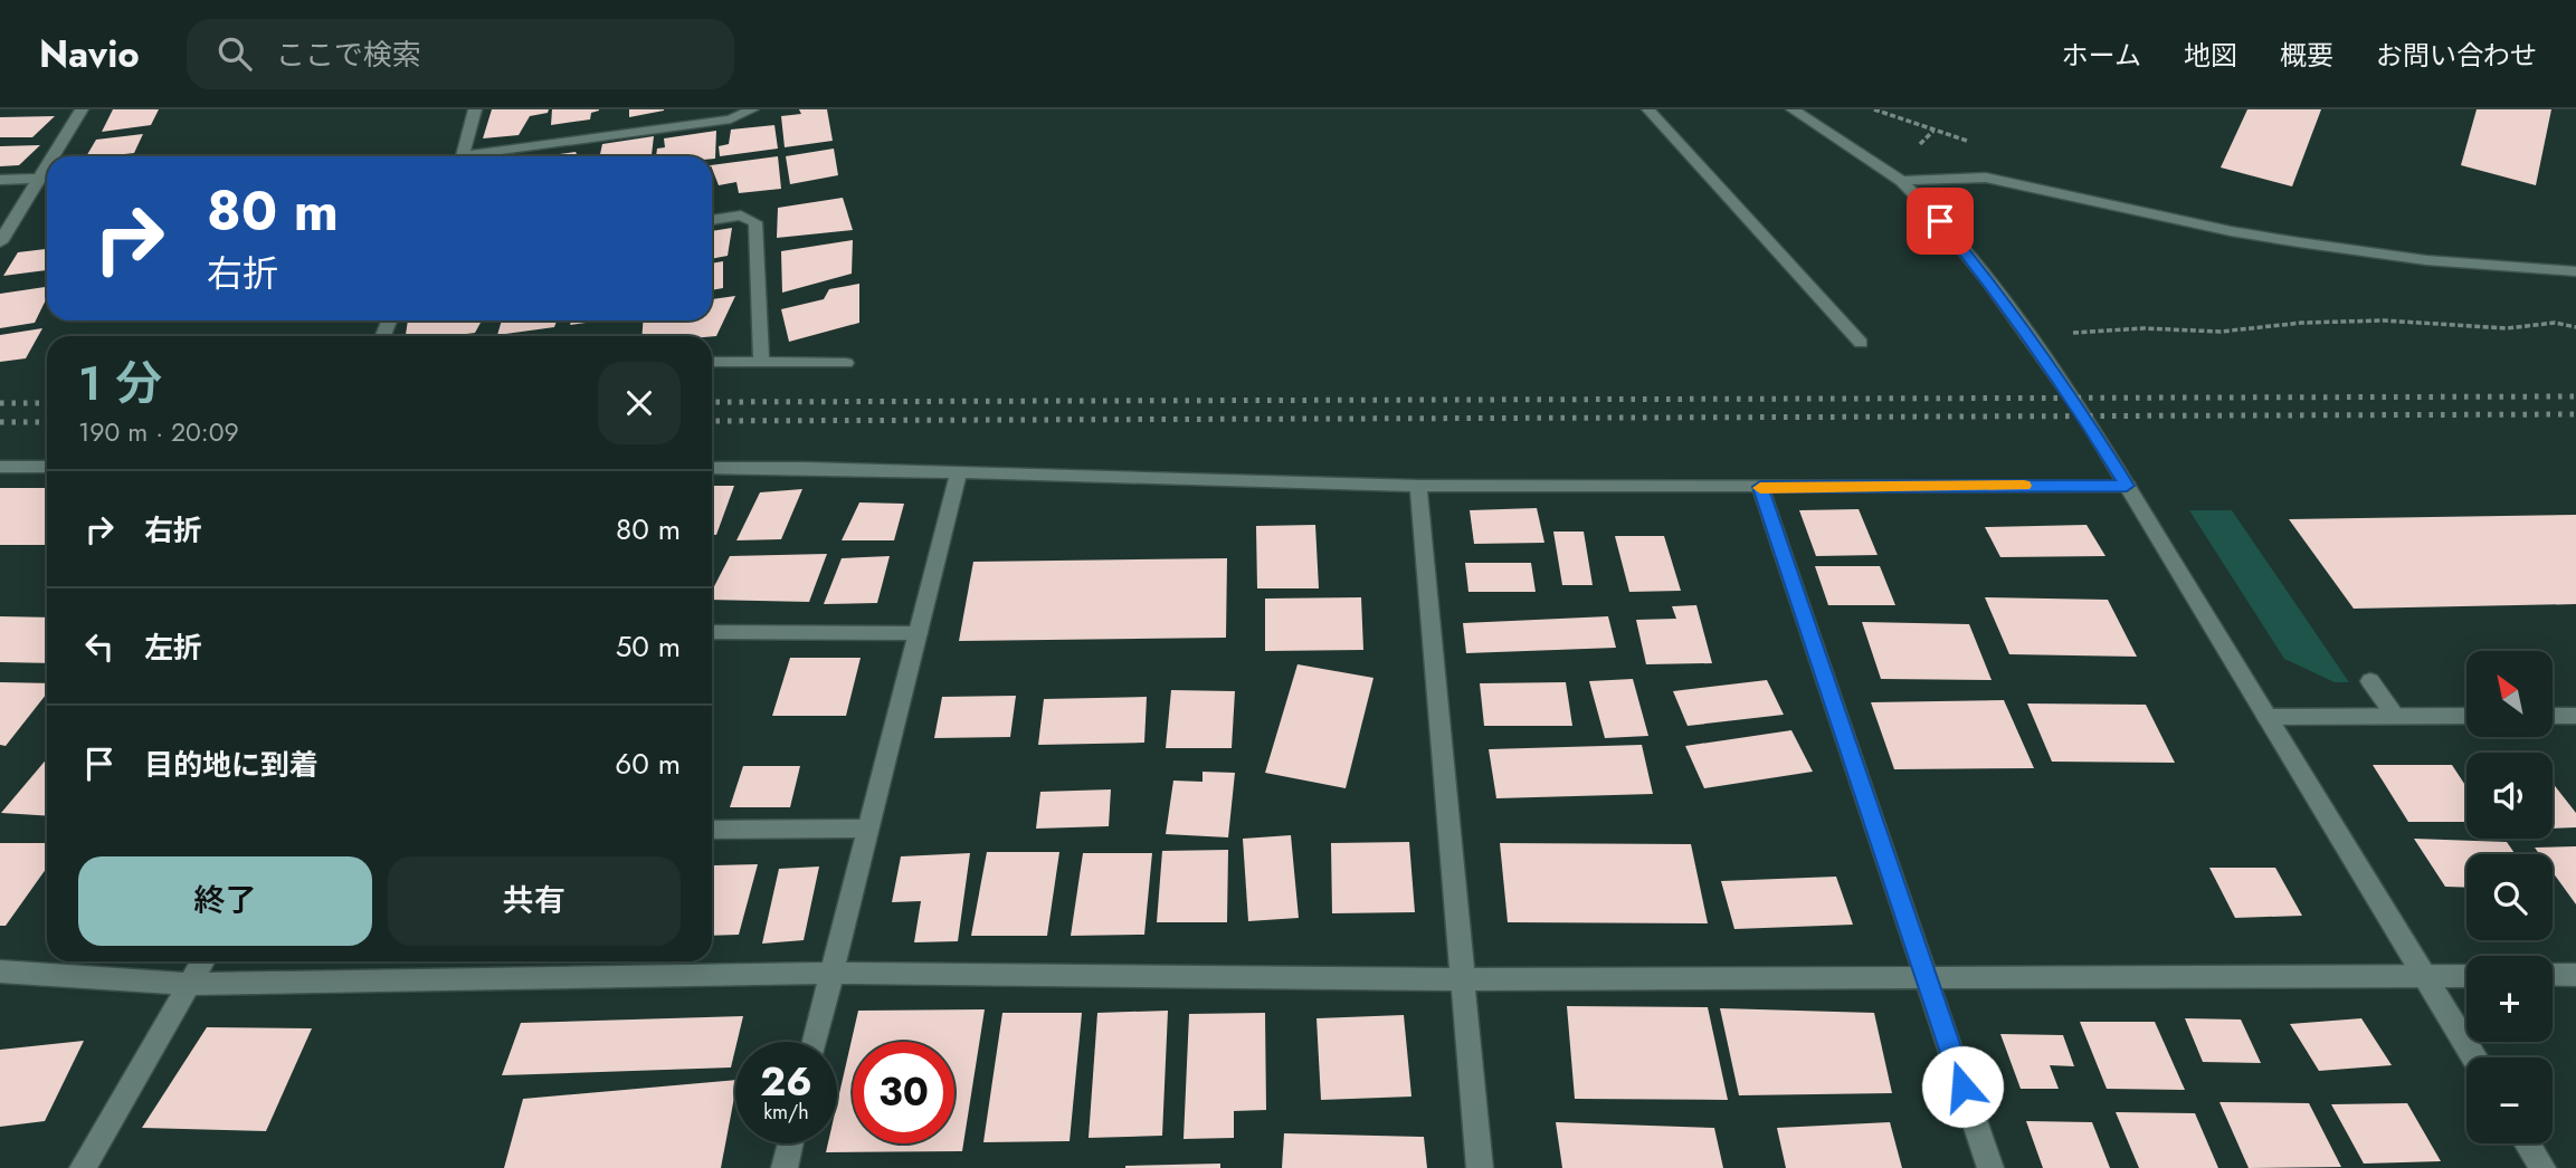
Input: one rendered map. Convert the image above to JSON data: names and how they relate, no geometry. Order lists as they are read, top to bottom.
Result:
{
  "north": "top left",
  "page": {
    "header": "Navio",
    "search": "ここで検索",
    "nav": [
      "ホーム",
      "地図",
      "概要",
      "お問い合わせ"
    ],
    "turn": ["80 m", "右折"],
    "heading": ["1 分", "190 m · 20:09"],
    "list": [
      {
        "name": "右折",
        "value": "80 m"
      },
      {
        "name": "左折",
        "value": "50 m"
      },
      {
        "name": "目的地に到着",
        "value": "60 m"
      }
    ],
    "map_buttons": ["+", "−"],
    "buttons": ["終了", "共有"],
    "speed": "26 km/h",
    "limit": "30"
  }
}
